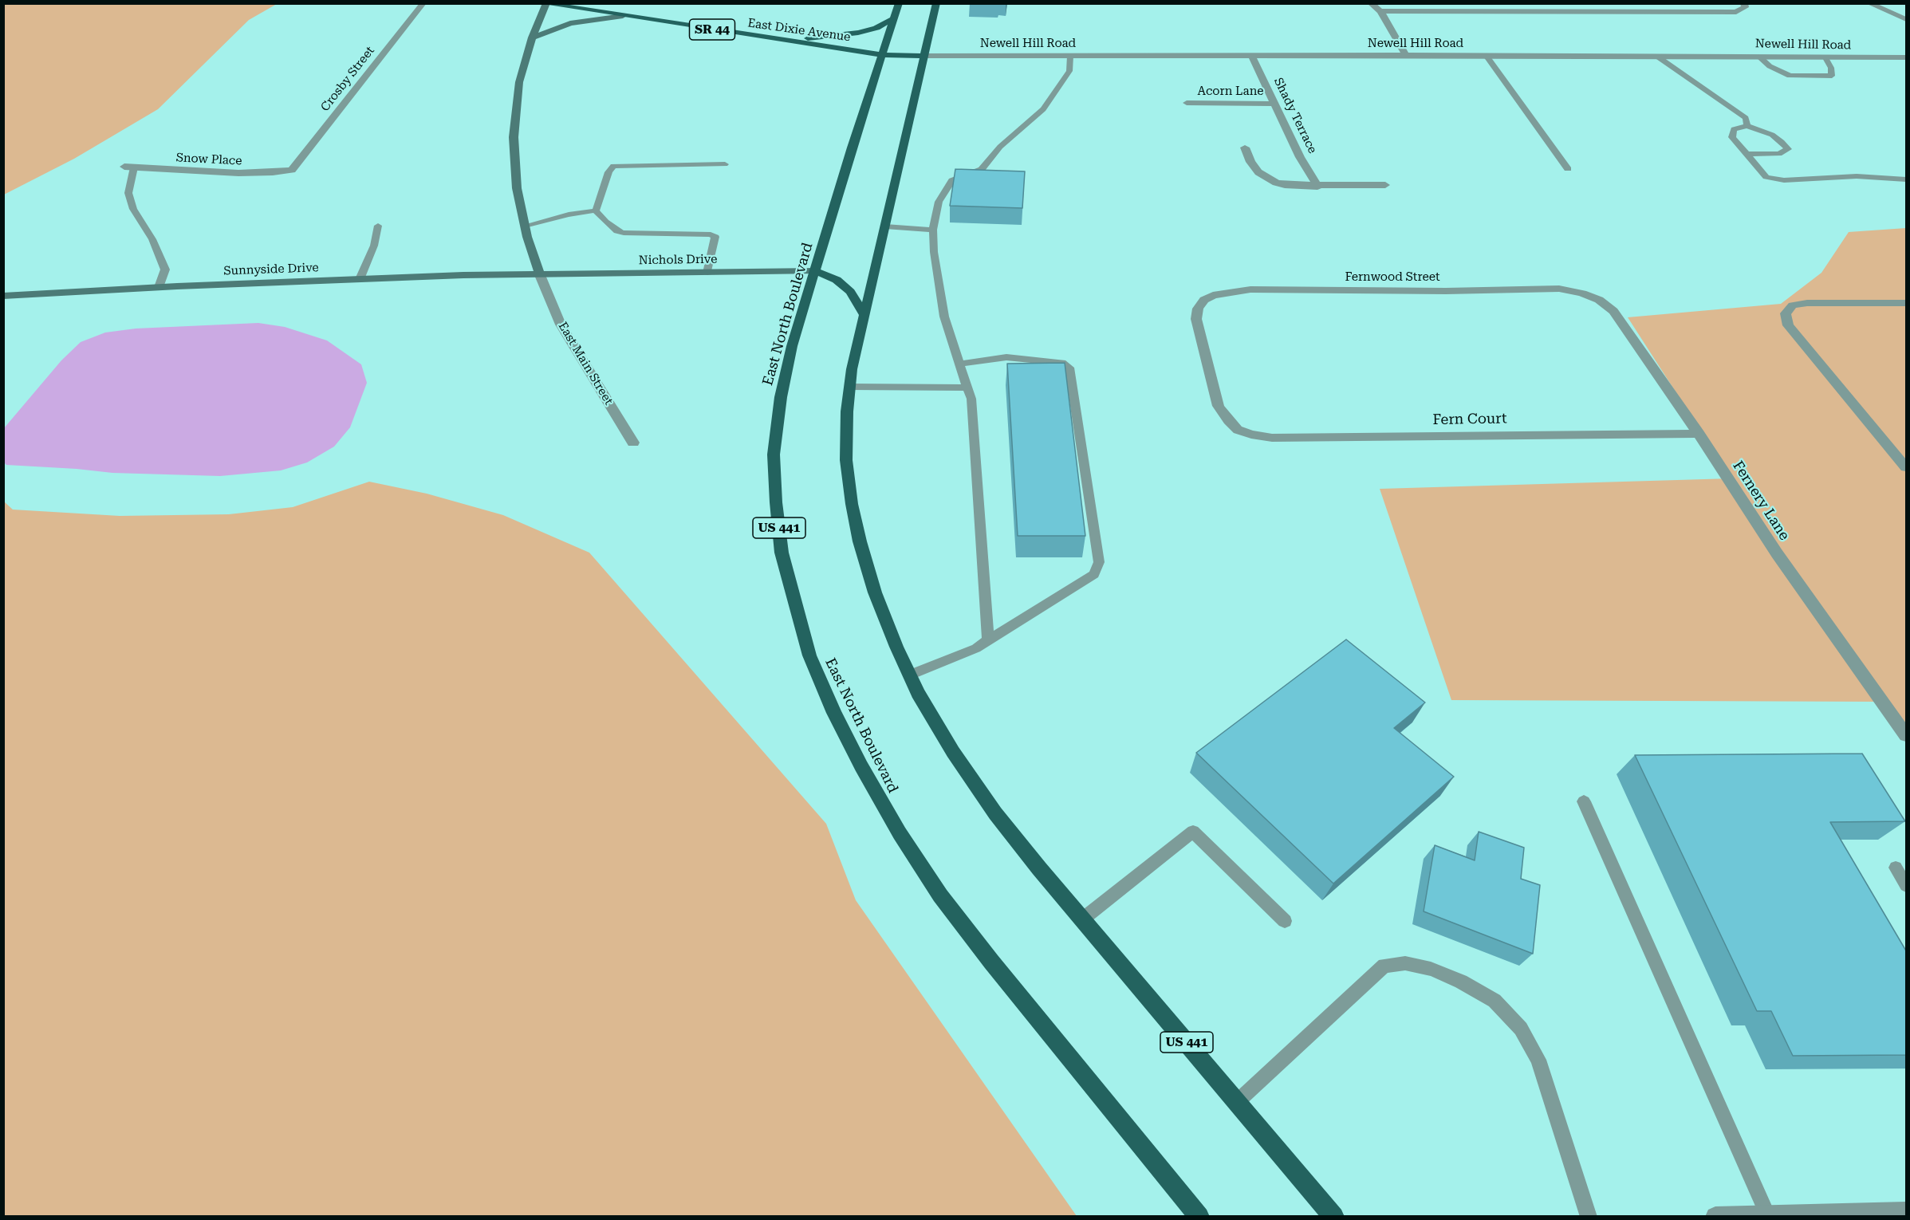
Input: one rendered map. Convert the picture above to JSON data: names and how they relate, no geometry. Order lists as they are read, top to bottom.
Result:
{
  "streets": {
    "main road": [
      "SR 44",
      "East Dixie Avenue",
      "East North Boulevard",
      "US 441"
    ],
    "street": [
      "Newell Hill Road",
      "Crosby Street",
      "Acorn Lane",
      "Shady Terrace",
      "Snow Place",
      "Nichols Drive",
      "Sunnyside Drive",
      "Fernwood Street",
      "East Main Street",
      "Fern Court",
      "Fernery Lane"
    ]
  },
  "crossings": [
    ["SR 44", "East Dixie Avenue"],
    ["SR 44", "Newell Hill Road"],
    ["SR 44", "East North Boulevard"],
    ["SR 44", "US 441"],
    ["East Dixie Avenue", "East North Boulevard"],
    ["East Dixie Avenue", "East Main Street"],
    ["Newell Hill Road", "Shady Terrace"],
    ["Newell Hill Road", "US 441"],
    ["Crosby Street", "Snow Place"],
    ["Acorn Lane", "Shady Terrace"],
    ["Nichols Drive", "Sunnyside Drive"],
    ["Nichols Drive", "East North Boulevard"],
    ["Nichols Drive", "East Main Street"],
    ["Sunnyside Drive", "East Main Street"],
    ["Fernwood Street", "Fern Court"],
    ["Fernwood Street", "Fernery Lane"],
    ["Fern Court", "Fernery Lane"]
  ]
}
